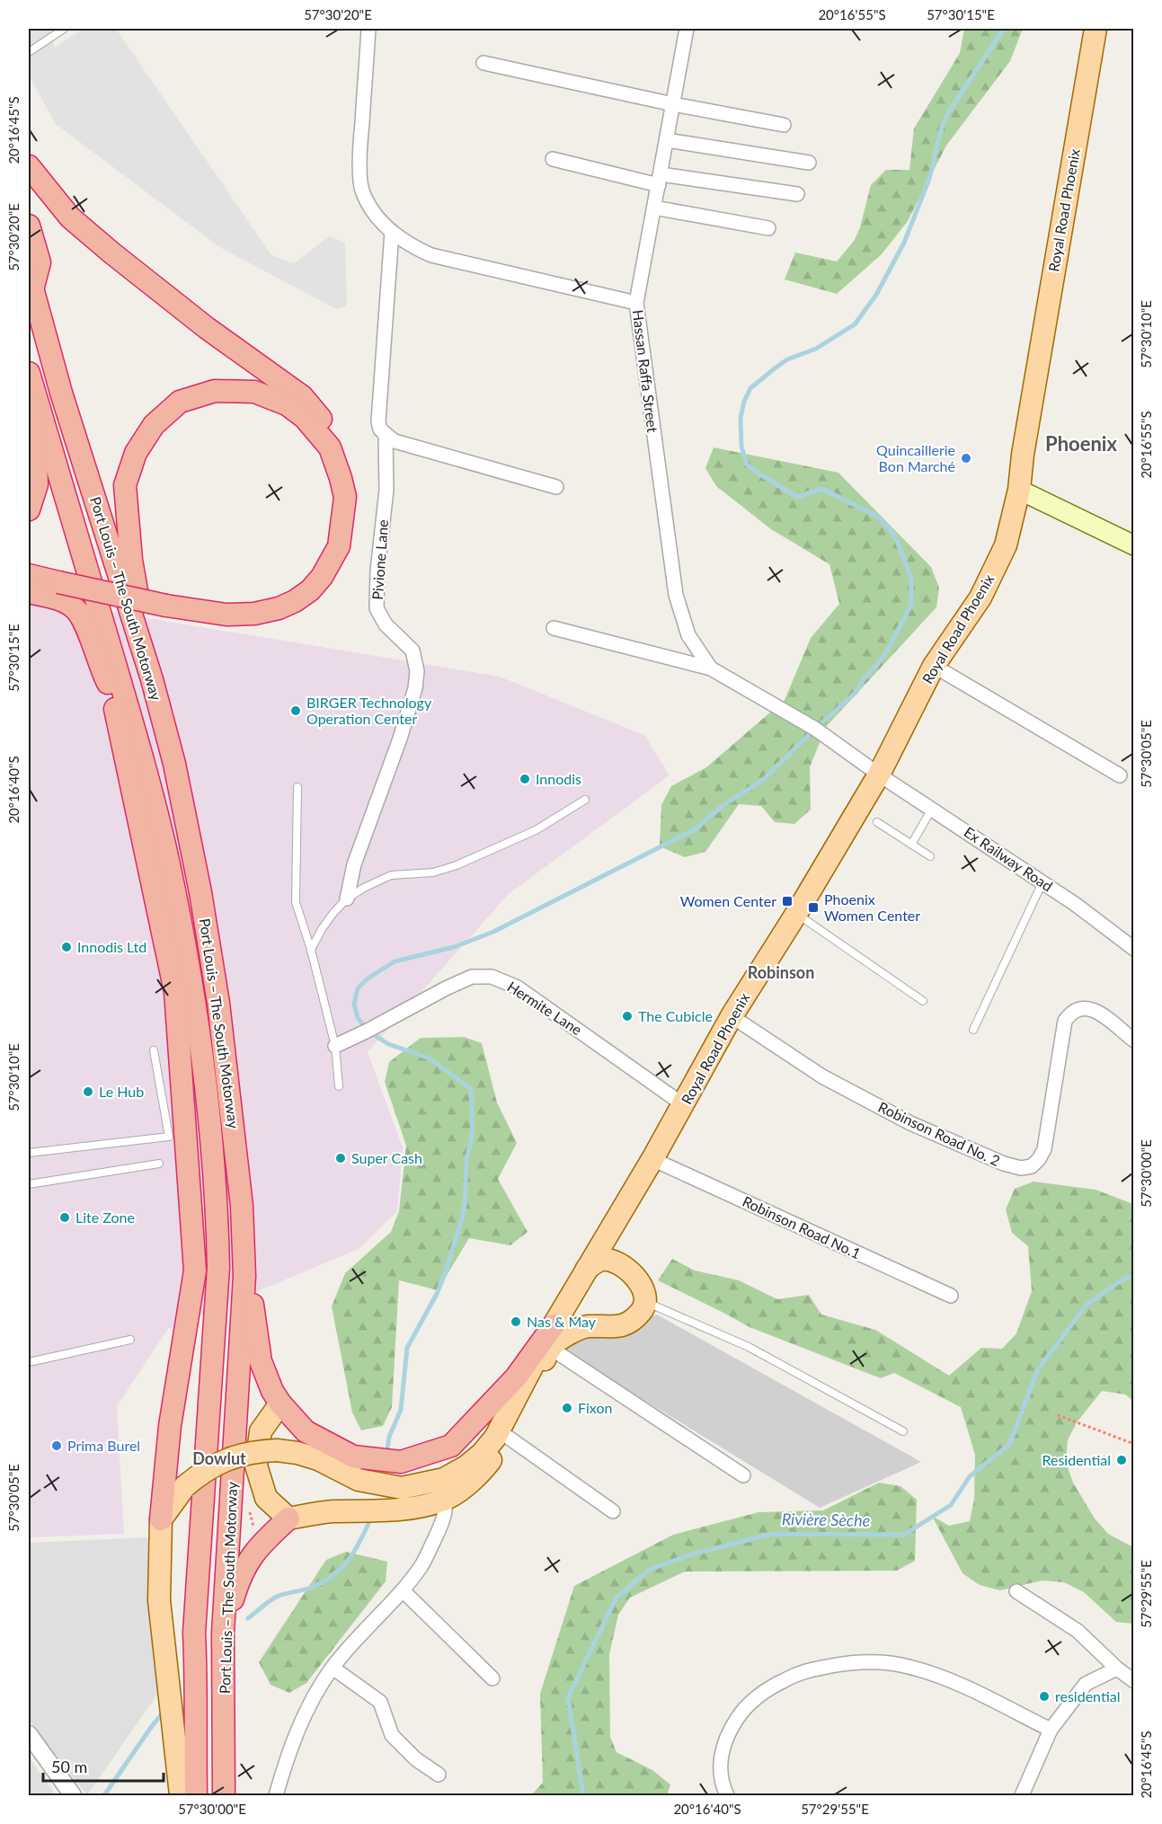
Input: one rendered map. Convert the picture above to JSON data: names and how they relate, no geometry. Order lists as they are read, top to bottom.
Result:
{
  "streets": {
    "highway": ["Port Louis – The South Motorway"],
    "main road": ["Royal Road Phoenix"],
    "street": [
      "Hassan Raffa Street",
      "Pivione Lane",
      "Ex Railway Road",
      "Hermite Lane",
      "Robinson Road No. 2",
      "Robinson Road No.1"
    ]
  },
  "crossings": [
    ["Royal Road Phoenix", "Hassan Raffa Street"],
    ["Royal Road Phoenix", "Ex Railway Road"],
    ["Royal Road Phoenix", "Hermite Lane"],
    ["Royal Road Phoenix", "Robinson Road No. 2"],
    ["Royal Road Phoenix", "Robinson Road No.1"],
    ["Hassan Raffa Street", "Pivione Lane"],
    ["Hassan Raffa Street", "Ex Railway Road"]
  ],
  "districts": ["Phoenix", "Robinson", "Dowlut"],
  "water": ["Rivière Sèche"],
  "places": {
    "other": [
      "Quincaillerie Bon Marché",
      "BIRGER Technology Operation Center",
      "Innodis",
      "Innodis Ltd",
      "The Cubicle",
      "Le Hub",
      "Super Cash",
      "Lite Zone",
      "Nas & May",
      "Fixon",
      "Prima Burel",
      "Residential",
      "residential"
    ],
    "transit": ["Women Center", "Phoenix Women Center"]
  },
  "scale_bar": "50 m",
  "coordinates": [
    "57°30'20\"E",
    "20°16'55\"S",
    "57°30'15\"E",
    "20°16'45\"S",
    "57°30'10\"E",
    "57°30'05\"E",
    "20°16'40\"S",
    "57°30'00\"E",
    "57°29'55\"E"
  ]
}
